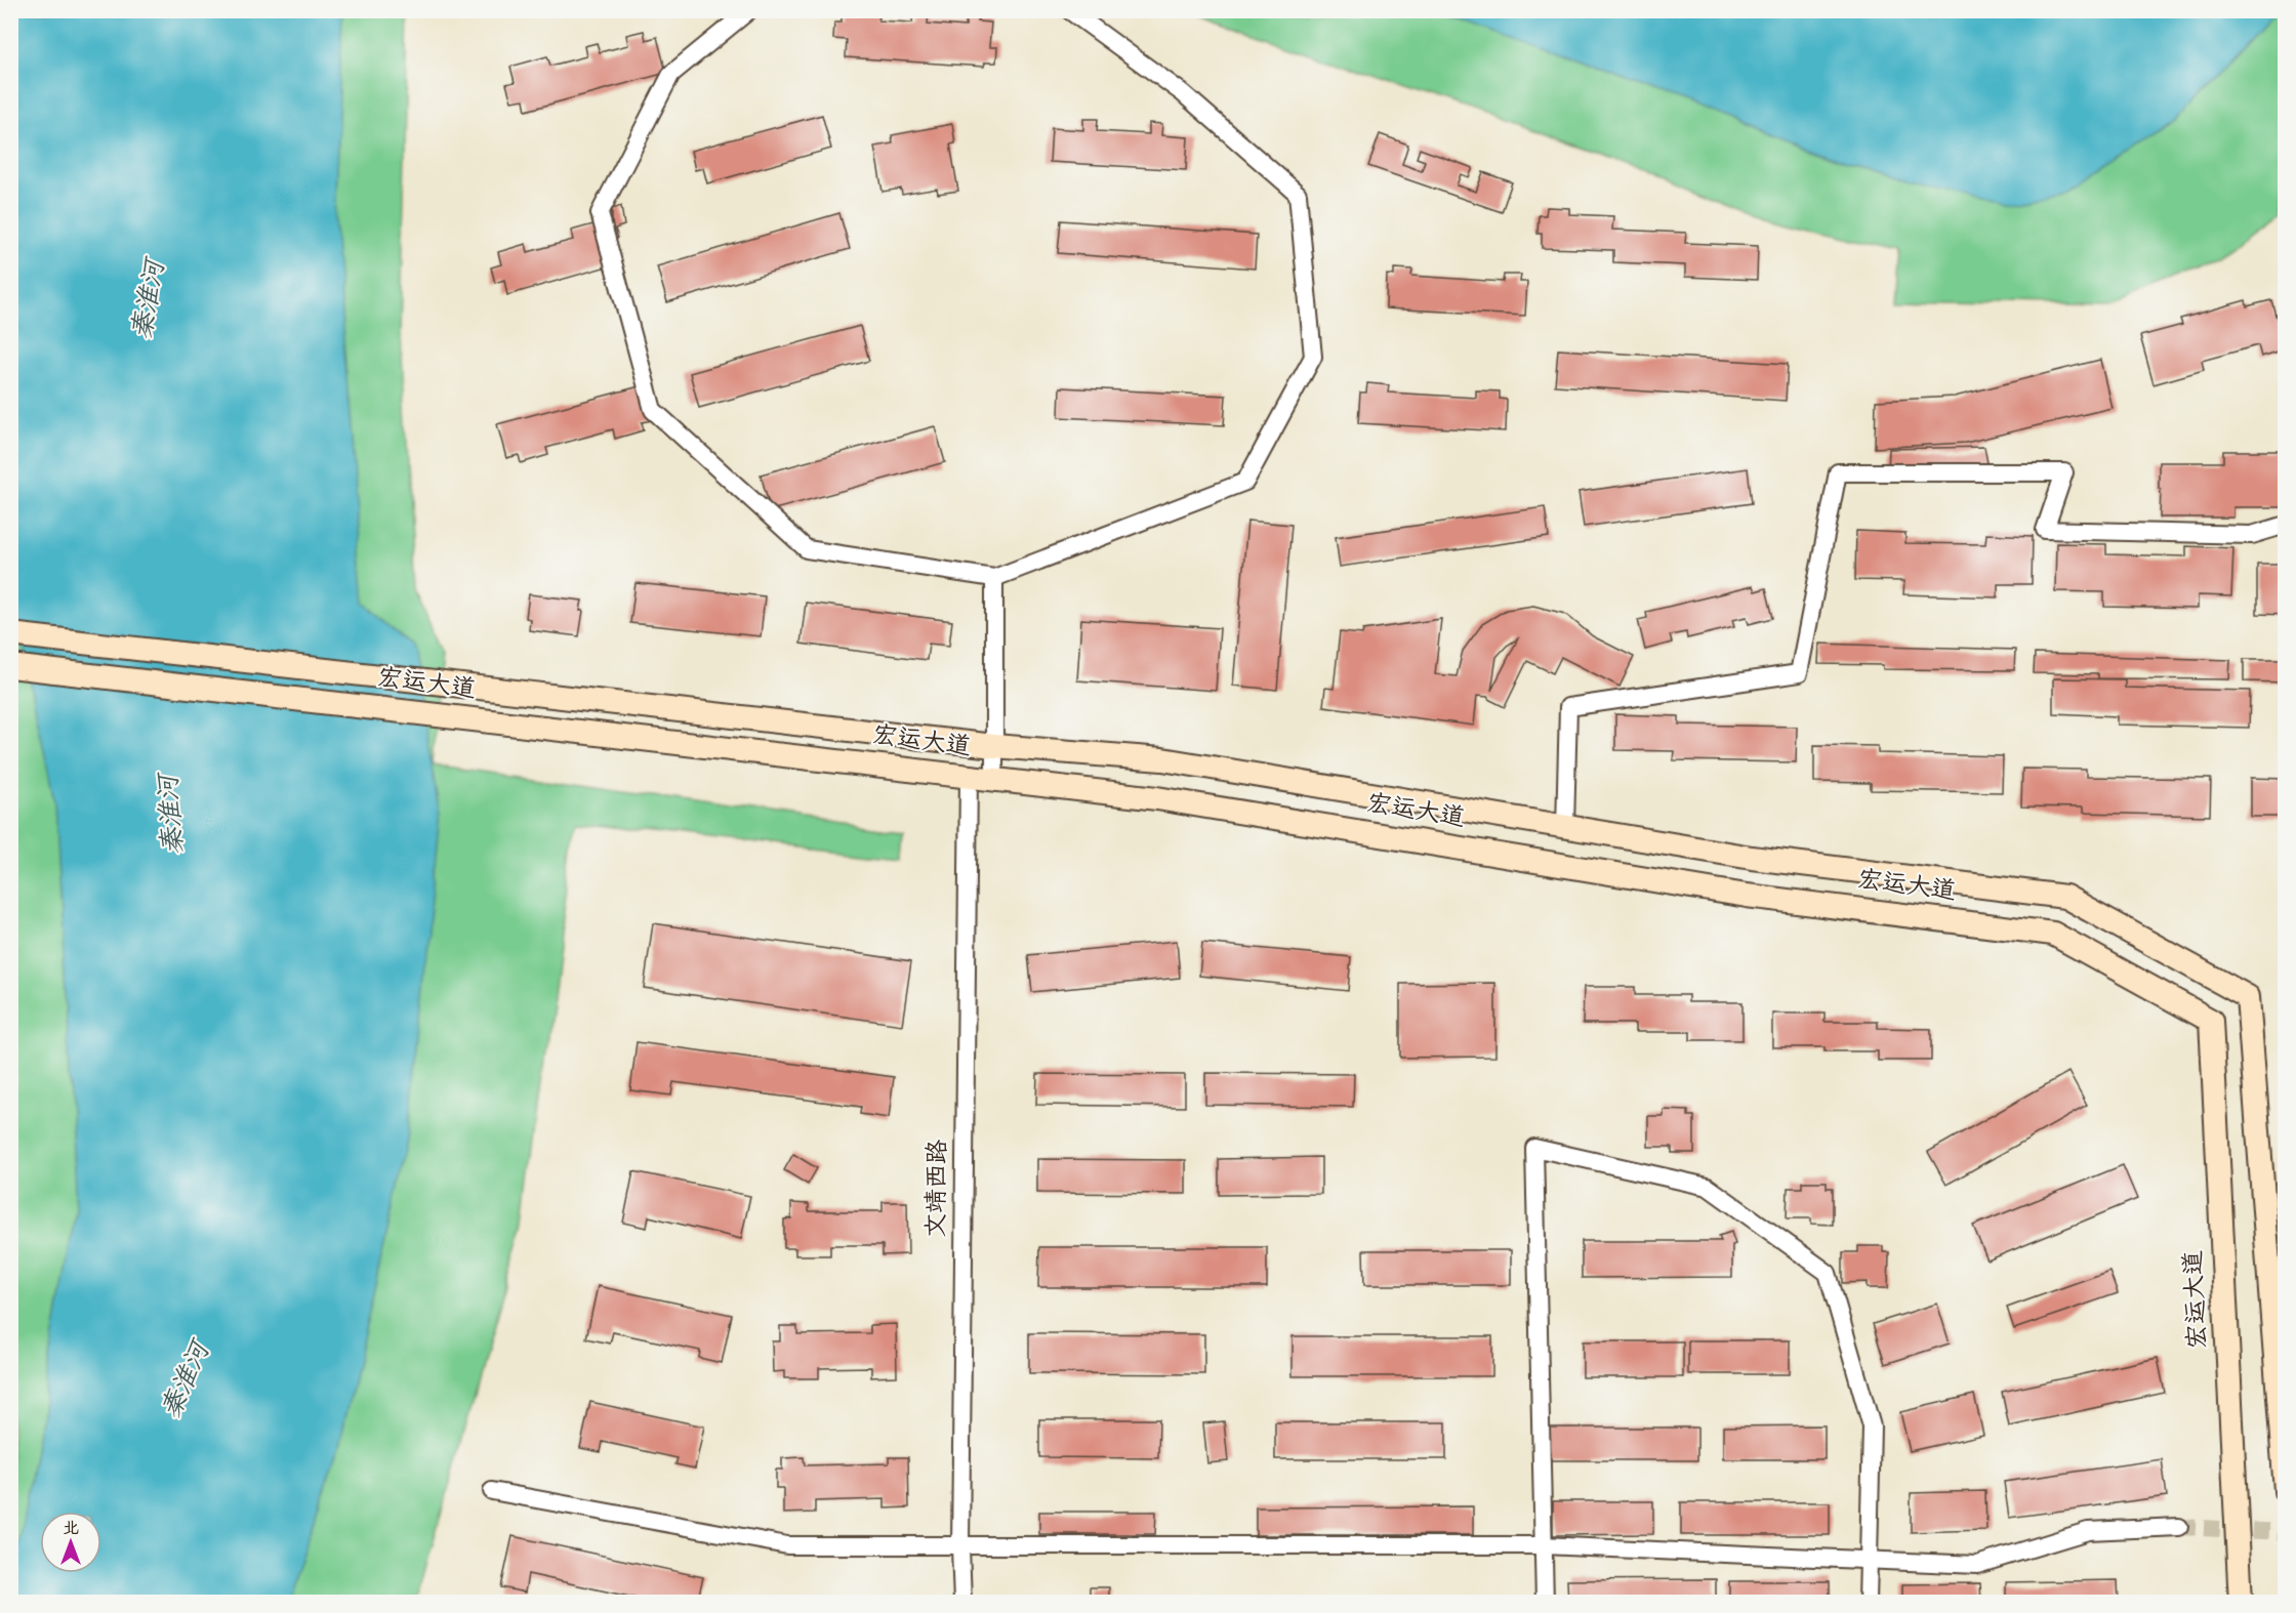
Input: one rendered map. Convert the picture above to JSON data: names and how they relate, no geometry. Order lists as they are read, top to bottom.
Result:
{
  "streets": {
    "main road": ["宏运大道"],
    "street": ["文靖西路"]
  },
  "crossings": [
    ["宏运大道", "文靖西路"]
  ],
  "water": ["秦淮河"],
  "north": "top"
}
